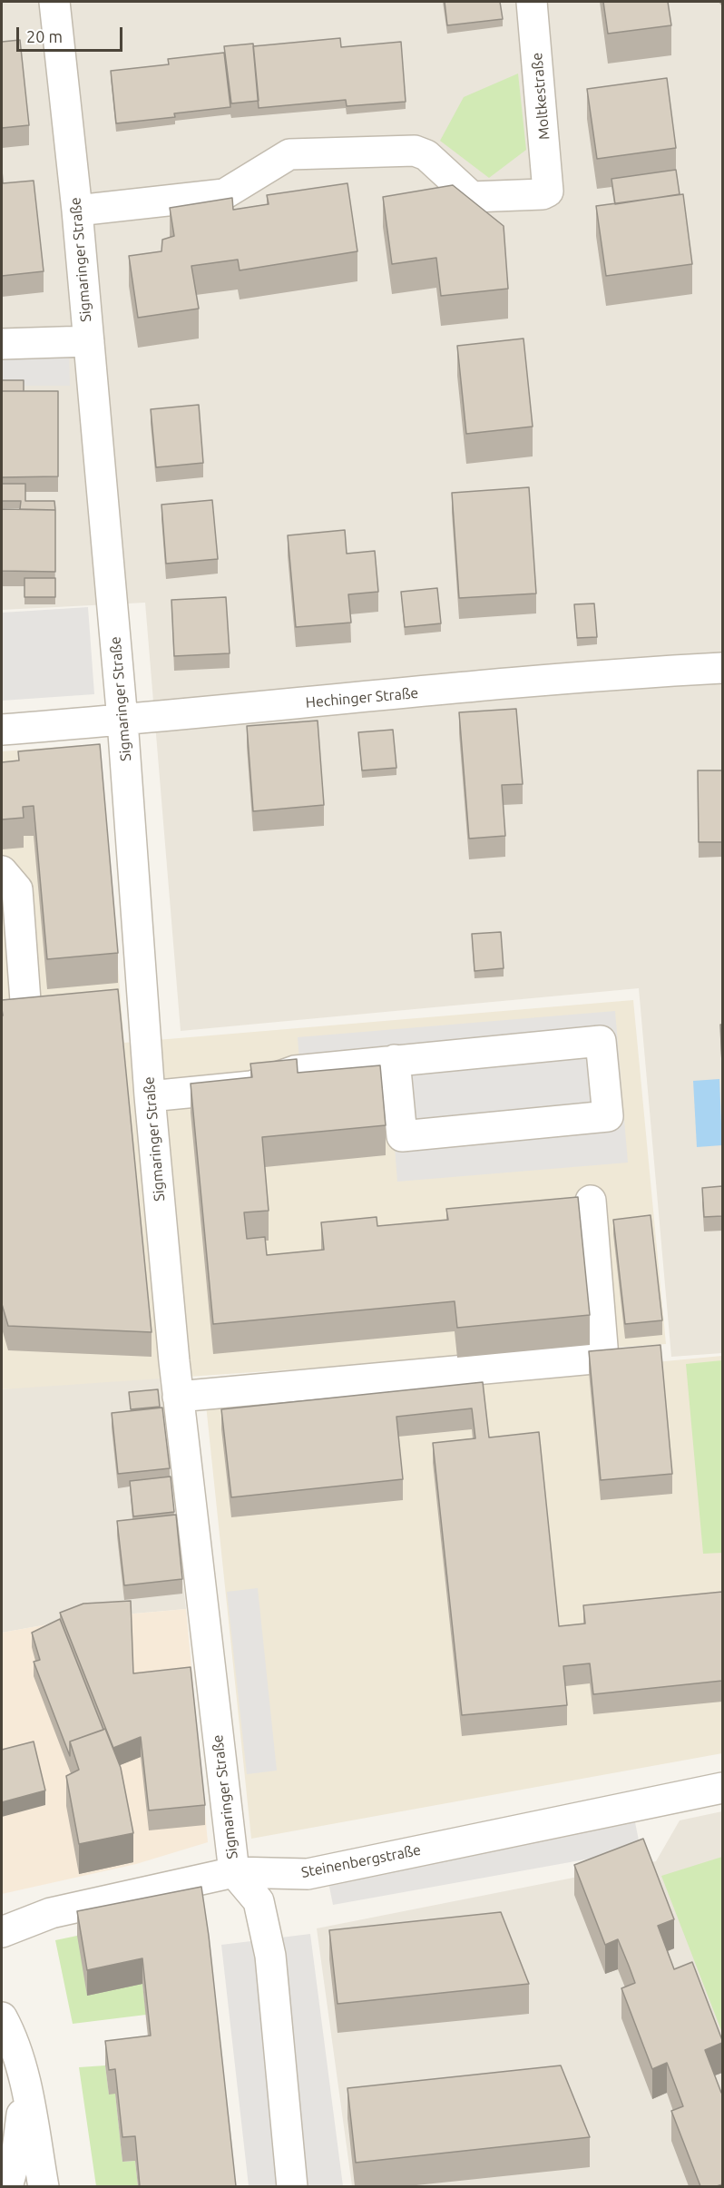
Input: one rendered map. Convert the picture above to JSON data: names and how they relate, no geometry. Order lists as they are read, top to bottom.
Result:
{
  "streets": {
    "street": [
      "Moltkestraße",
      "Sigmaringer Straße",
      "Hechinger Straße",
      "Steinenbergstraße"
    ]
  },
  "crossings": [
    ["Moltkestraße", "Sigmaringer Straße"],
    ["Sigmaringer Straße", "Hechinger Straße"],
    ["Sigmaringer Straße", "Steinenbergstraße"]
  ],
  "scale_bar": "20 m"
}
